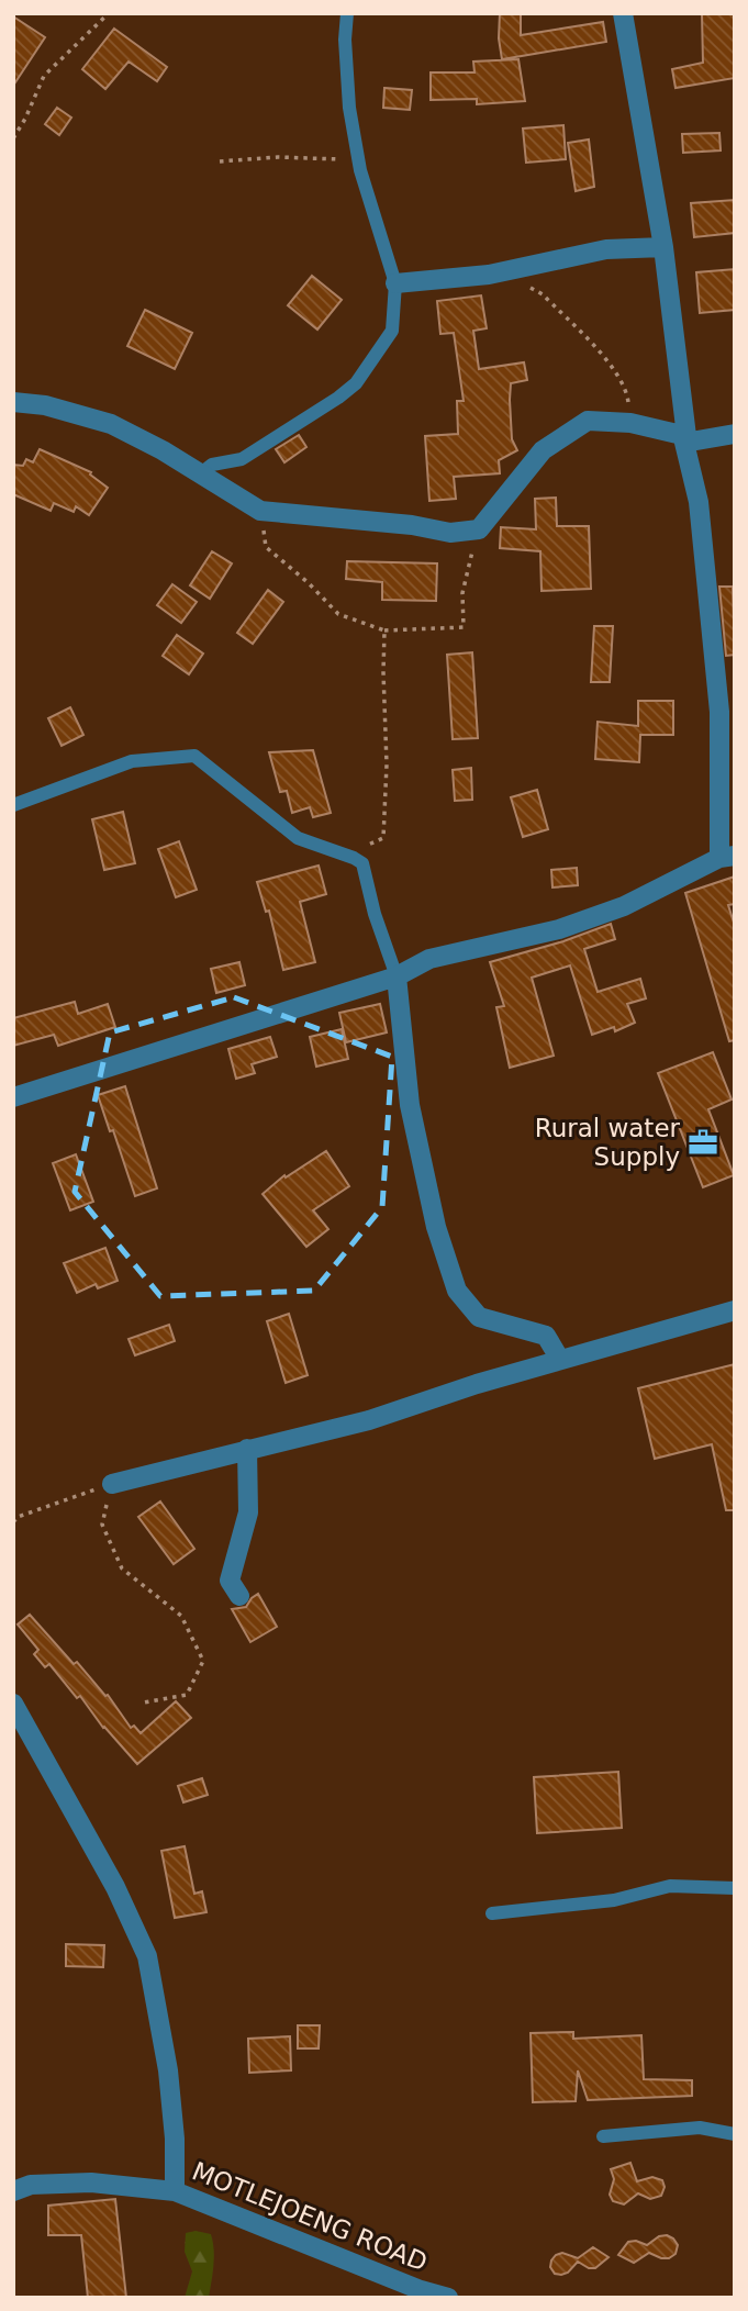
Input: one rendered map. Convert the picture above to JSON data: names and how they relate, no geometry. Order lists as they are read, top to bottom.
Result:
{
  "streets": {
    "street": ["MOTLEJOENG ROAD"]
  },
  "places": {
    "office": ["Rural water Supply"]
  }
}
